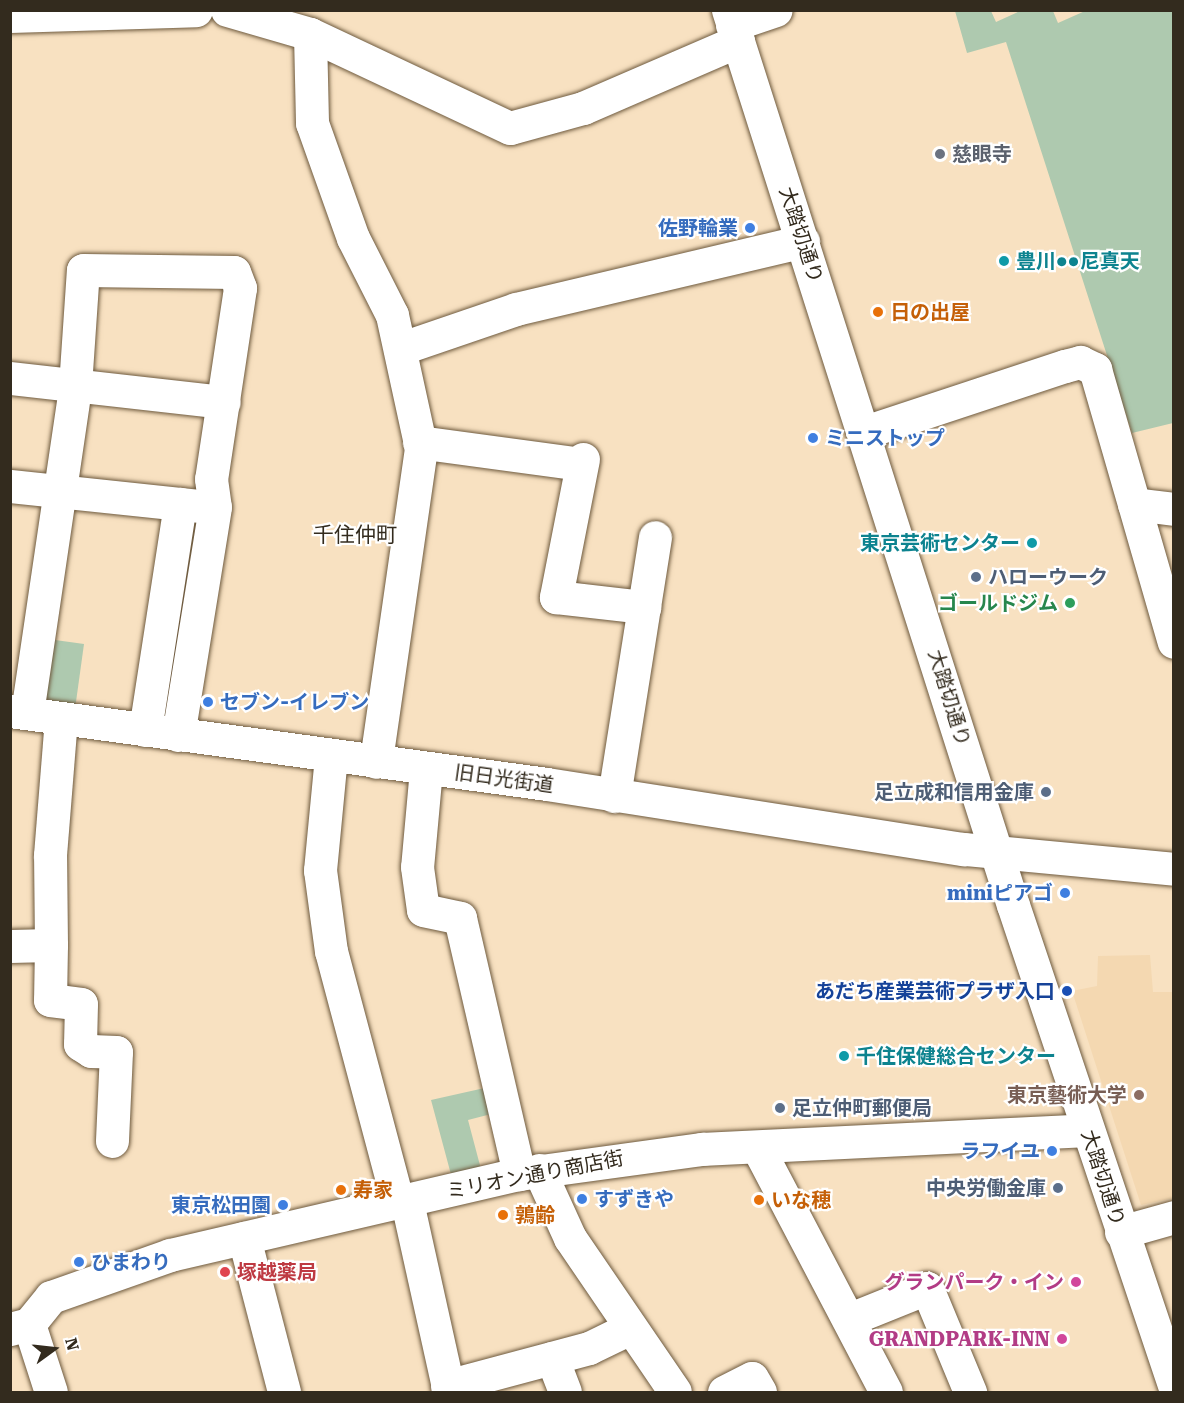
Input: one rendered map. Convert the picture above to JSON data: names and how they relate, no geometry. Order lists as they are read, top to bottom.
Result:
{
  "streets": {
    "street": ["大踏切通り", "旧日光街道", "ミリオン通り商店街"]
  },
  "crossings": [
    ["大踏切通り", "旧日光街道"],
    ["大踏切通り", "ミリオン通り商店街"]
  ],
  "districts": ["千住仲町"],
  "places": [
    "慈眼寺",
    "佐野輪業",
    "豊川●●尼真天",
    "日の出屋",
    "ミニストップ",
    "東京芸術センター",
    "ハローウーク",
    "ゴールドジム",
    "セブン-イレブン",
    "足立成和信用金庫",
    "miniピアゴ",
    "あだち産業芸術プラザ入口",
    "千住保健総合センター",
    "東京藝術大学",
    "足立仲町郵便局",
    "ラフイユ",
    "中央労働金庫",
    "寿家",
    "すずきや",
    "いな穂",
    "東京松田園",
    "鶉齢",
    "ひまわり",
    "塚越薬局",
    "グランパーク・イン",
    "GRANDPARK-INN"
  ],
  "north": "right"
}
